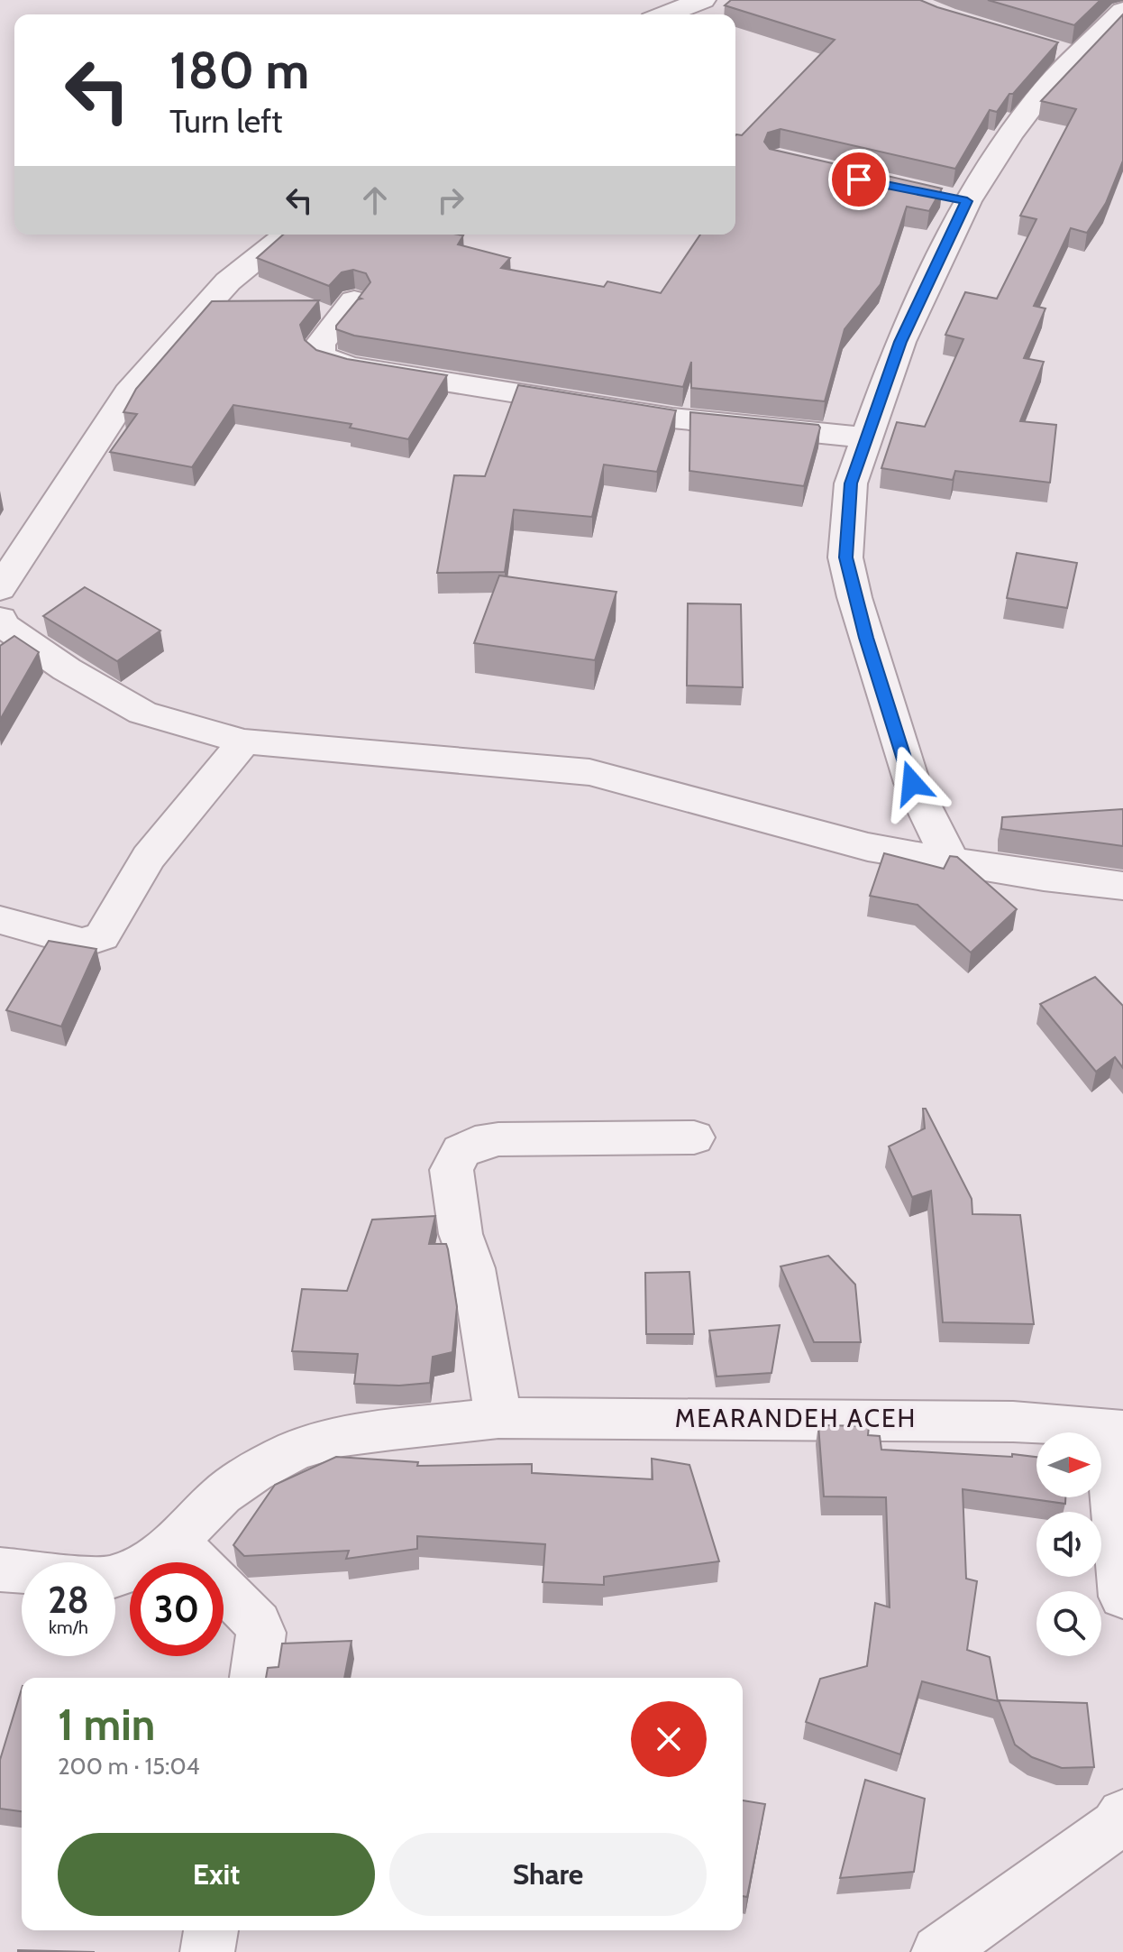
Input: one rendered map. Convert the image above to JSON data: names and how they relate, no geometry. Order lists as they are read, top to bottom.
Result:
{
  "districts": ["MEARANDEH ACEH"],
  "north": "right",
  "page": {
    "turn": ["180 m", "Turn left"],
    "speed": "28 km/h",
    "limit": "30",
    "heading": ["1 min", "200 m · 15:04"],
    "buttons": ["Exit", "Share"]
  }
}
